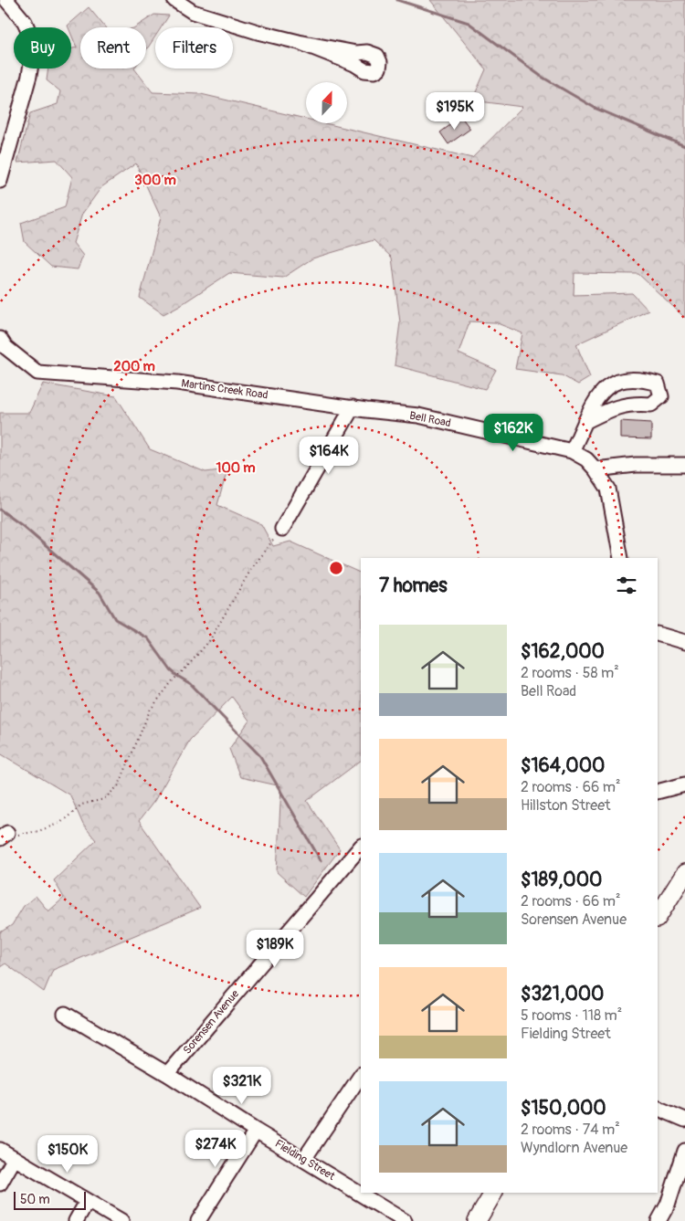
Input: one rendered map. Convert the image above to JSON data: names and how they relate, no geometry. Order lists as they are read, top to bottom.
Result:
{
  "streets": {
    "street": [
      "Martins Creek Road",
      "Bell Road",
      "Sorensen Avenue",
      "Fielding Street"
    ]
  },
  "crossings": [
    ["Martins Creek Road", "Bell Road"],
    ["Sorensen Avenue", "Fielding Street"]
  ],
  "scale_bar": "50 m",
  "north": "top",
  "page": {
    "chip": ["Buy", "Rent", "Filters"],
    "price": [
      "$195K",
      "$162K",
      "$164K",
      "$189K",
      "$321K",
      "$274K",
      "$150K"
    ],
    "heading": "7 homes",
    "list": [
      {
        "name": "$162,000",
        "note": "2 rooms · 58 m² · Bell Road"
      },
      {
        "name": "$164,000",
        "note": "2 rooms · 66 m² · Hillston Street"
      },
      {
        "name": "$189,000",
        "note": "2 rooms · 66 m² · Sorensen Avenue"
      },
      {
        "name": "$321,000",
        "note": "5 rooms · 118 m² · Fielding Street"
      },
      {
        "name": "$150,000",
        "note": "2 rooms · 74 m² · Wyndlorn Avenue"
      }
    ],
    "scale": "50 m"
  },
  "rings": ["300 m", "200 m", "100 m"]
}
